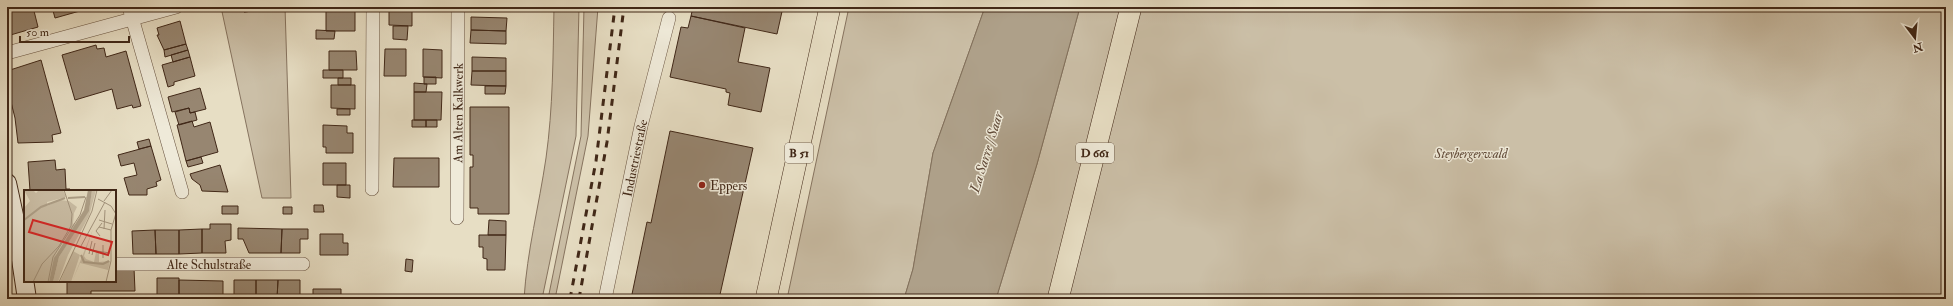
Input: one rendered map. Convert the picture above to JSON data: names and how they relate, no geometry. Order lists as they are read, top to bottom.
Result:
{
  "streets": {
    "main road": ["B 51", "D 661"],
    "street": ["Am Alten Kalkwerk", "Industriestraße", "Alte Schulstraße"]
  },
  "water": ["La Sarre / Saar"],
  "parks": ["Steybergerwald"],
  "places": ["Eppers"],
  "scale_bar": "50 m",
  "north": "bottom"
}
